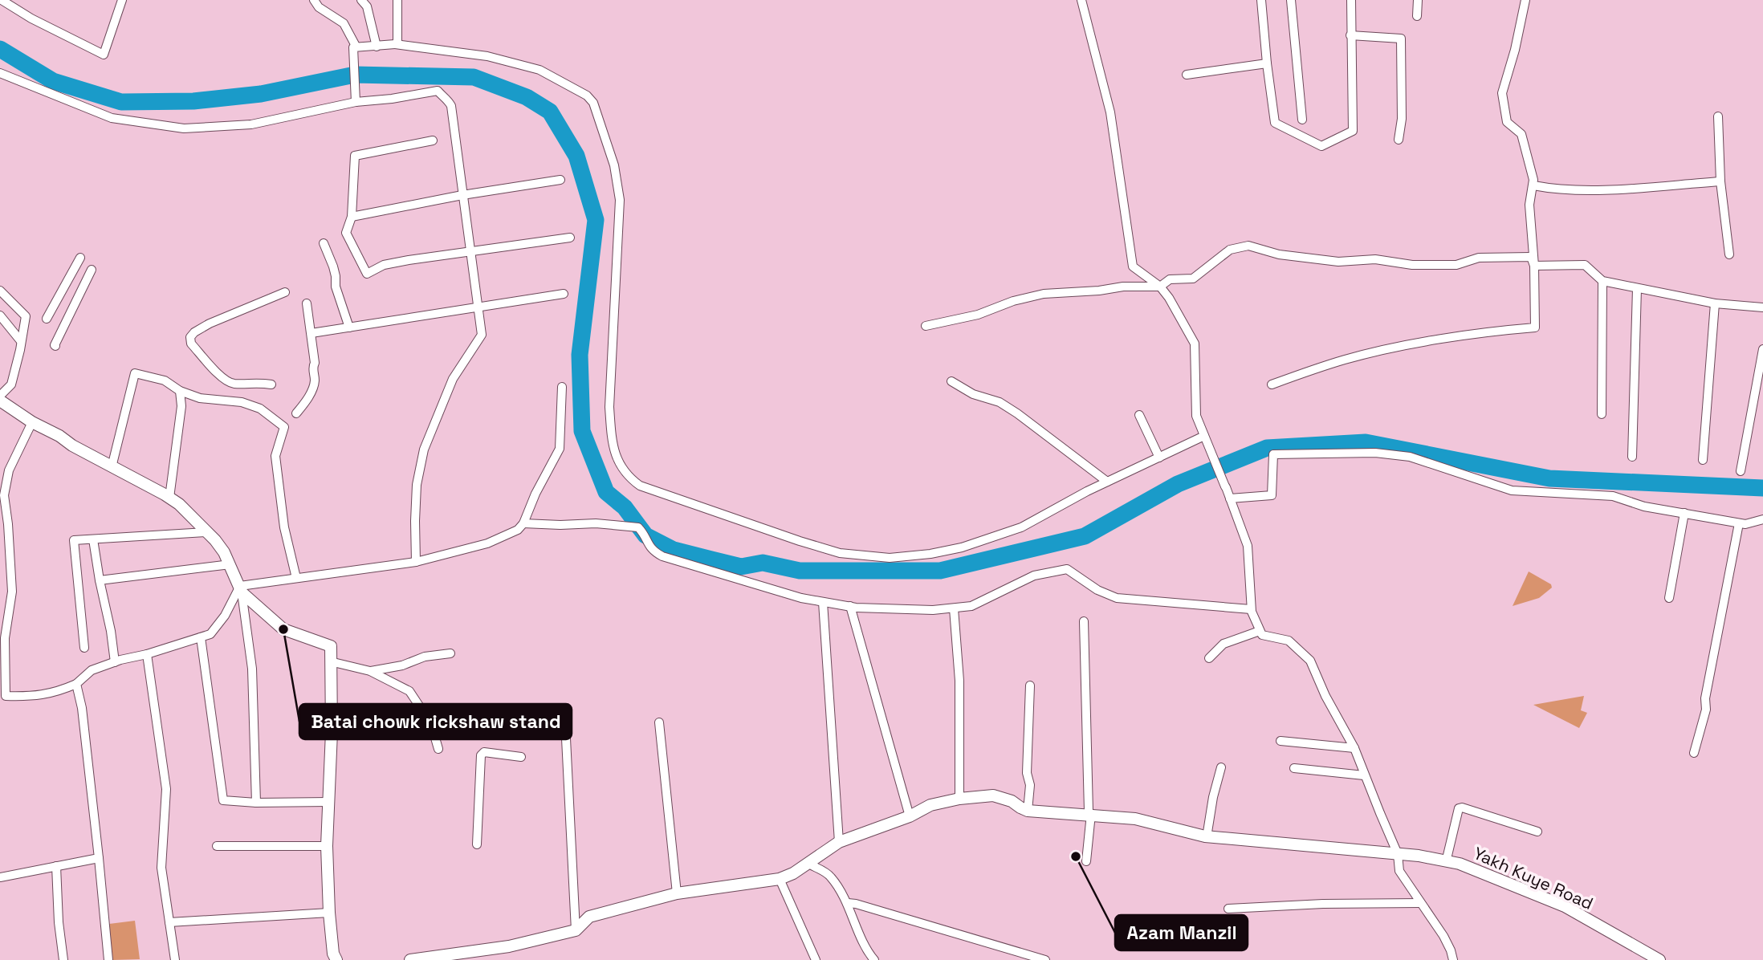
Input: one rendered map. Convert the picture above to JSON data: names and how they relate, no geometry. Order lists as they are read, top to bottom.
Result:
{
  "streets": {
    "main road": ["Yakh Kuye Road"]
  },
  "places": ["Batai chowk rickshaw stand", "Azam Manzil"]
}
